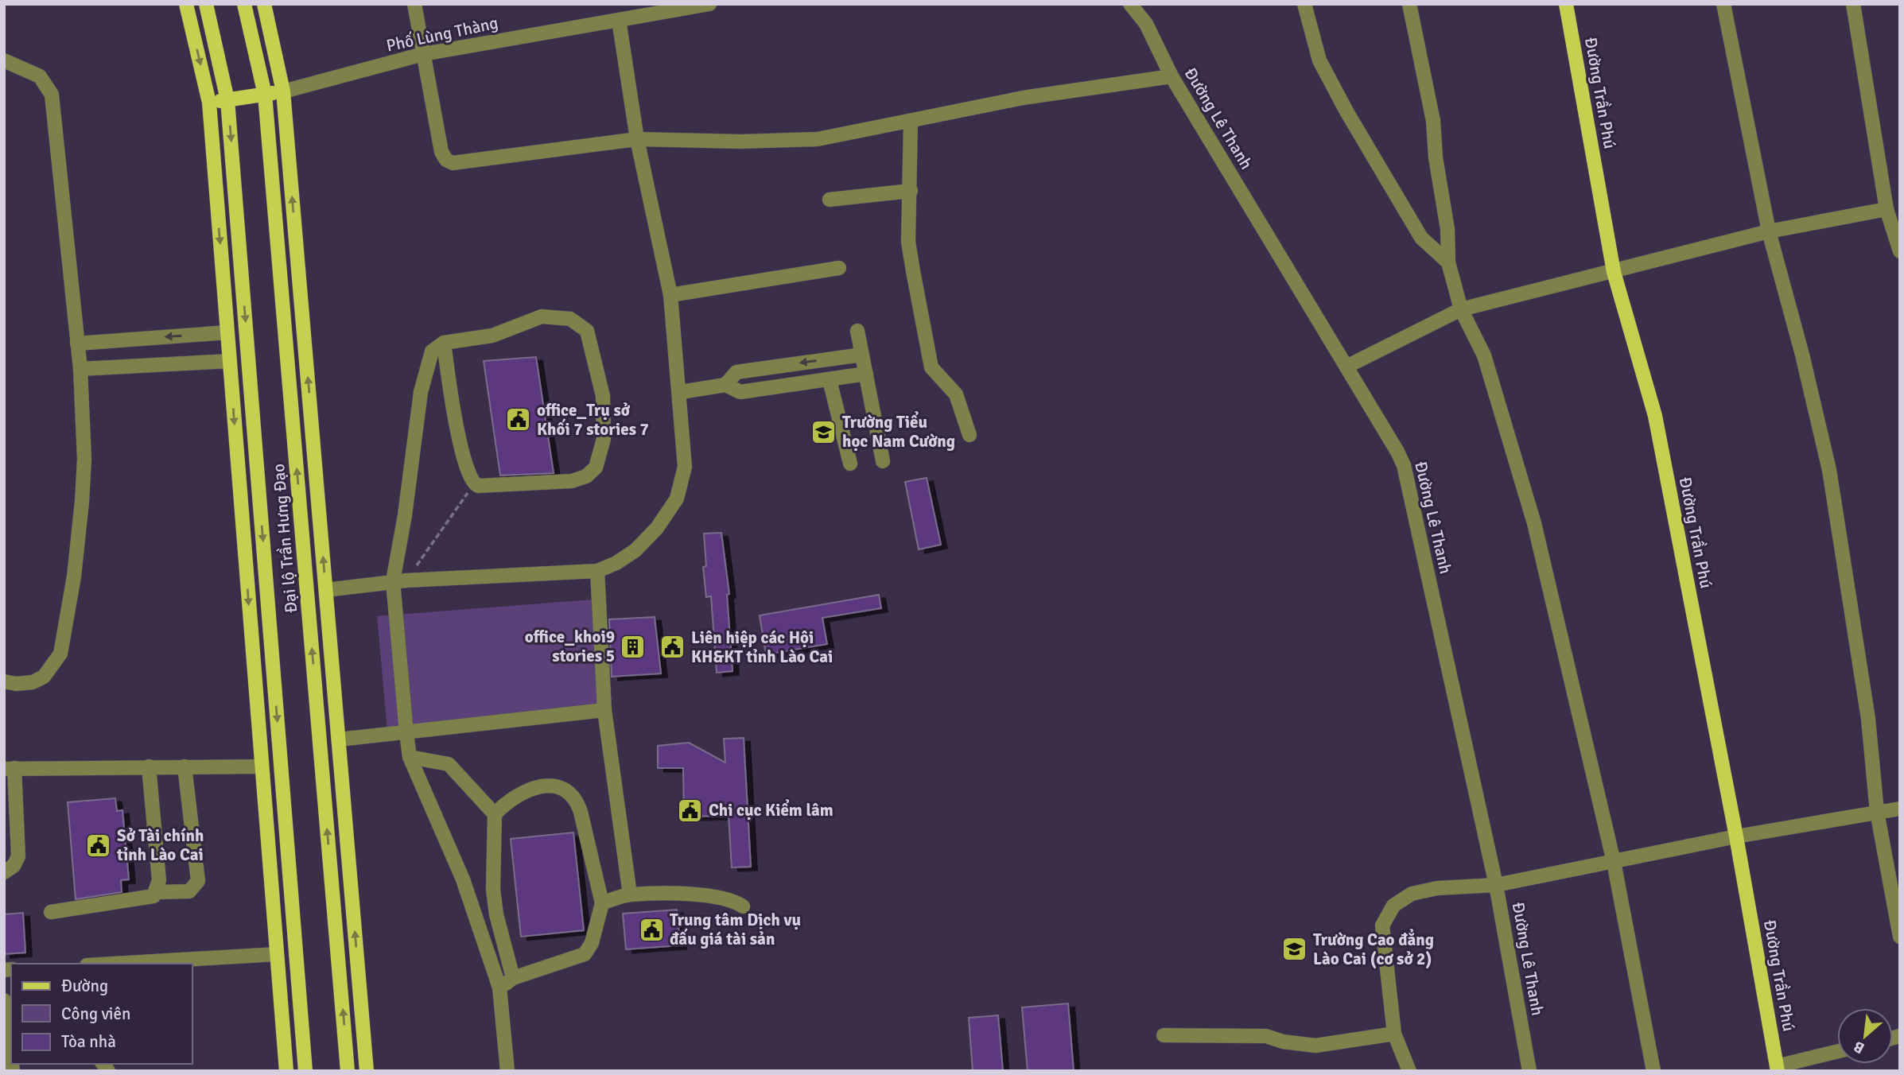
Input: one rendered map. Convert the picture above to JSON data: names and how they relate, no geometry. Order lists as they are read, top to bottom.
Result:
{
  "streets": {
    "main road": ["Đường Trần Phú", "Đại lộ Trần Hưng Đạo"],
    "street": ["Phố Lùng Thàng", "Đường Lê Thanh"]
  },
  "places": {
    "public building": [
      "office_Trụ sở Khối 7 stories 7",
      "Liên hiệp các Hội KH&KT tỉnh Lào Cai",
      "Chi cục Kiểm lâm",
      "Sở Tài chính tỉnh Lào Cai",
      "Trung tâm Dịch vụ đấu giá tài sản"
    ],
    "school or university": ["Trường Tiểu học Nam Cường", "Trường Cao đẳng Lào Cai (cơ sở 2)"],
    "building": ["office_khoi9 stories 5"]
  },
  "legend": ["Đường", "Công viên", "Tòa nhà"],
  "north": "bottom left"
}
